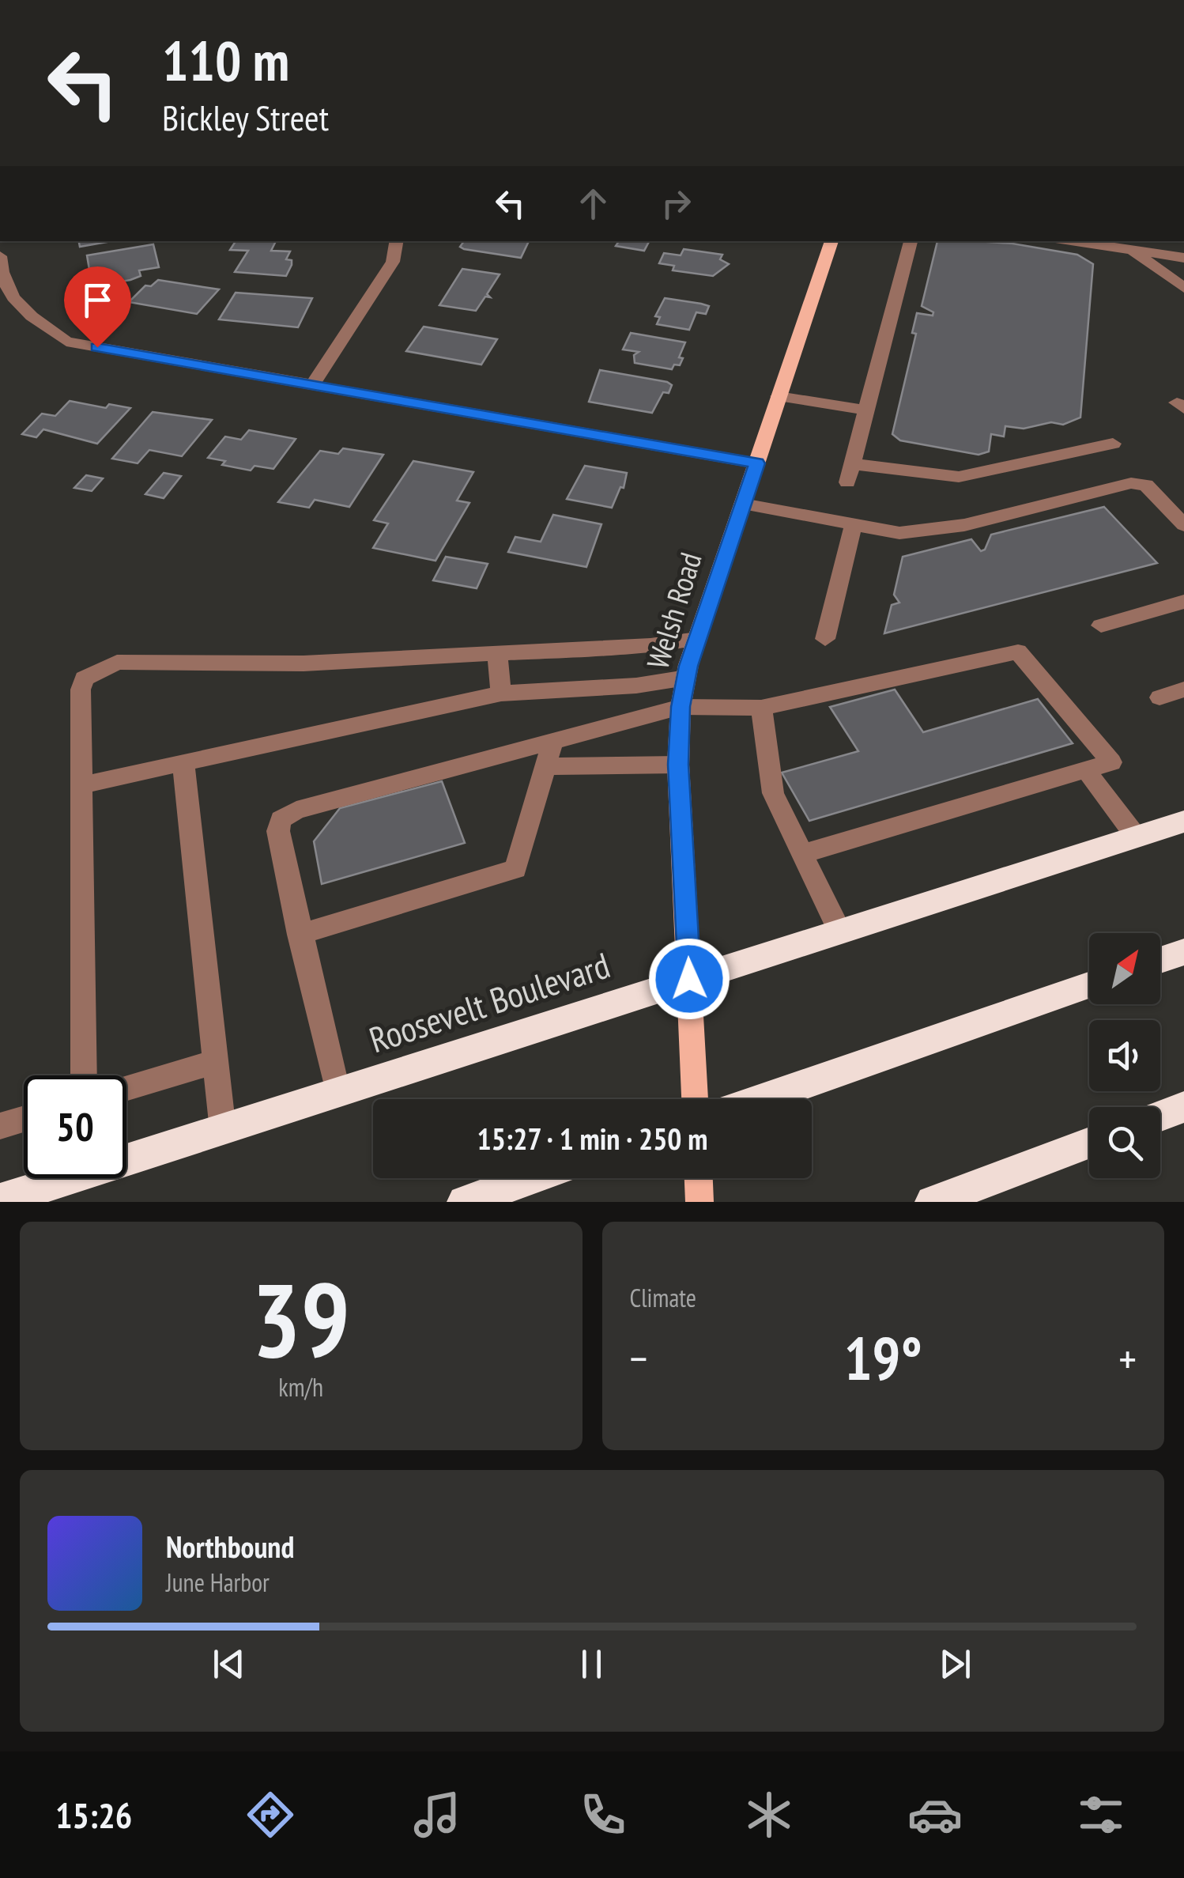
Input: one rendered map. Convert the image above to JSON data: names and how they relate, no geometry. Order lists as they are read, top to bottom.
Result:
{
  "streets": {
    "highway": ["Roosevelt Boulevard"],
    "main road": ["Welsh Road"]
  },
  "crossings": [
    ["Welsh Road", "Roosevelt Boulevard"]
  ],
  "north": "top right",
  "page": {
    "turn": ["110 m", "Bickley Street"],
    "limit": "50",
    "trip": "15:27 · 1 min · 250 m",
    "tile": [
      ["39", "km/h"],
      "Climate"
    ],
    "heat": ["−", "19°", "+"],
    "song": ["Northbound", "June Harbor"],
    "tabs": "15:26"
  }
}
